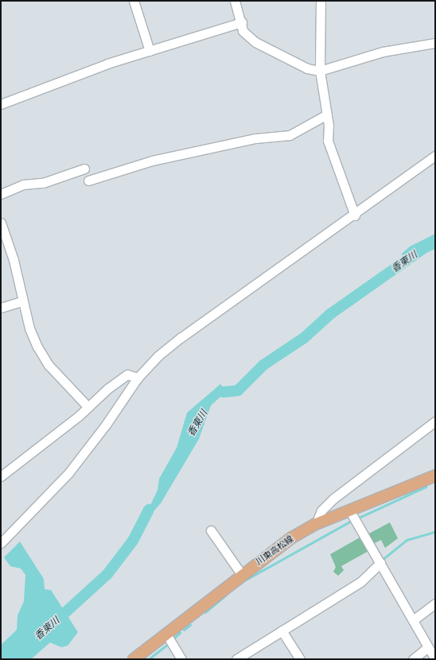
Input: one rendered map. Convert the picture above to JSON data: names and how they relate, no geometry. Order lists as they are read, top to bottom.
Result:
{
  "streets": {
    "main road": ["川東高松線"]
  },
  "water": ["香東川"]
}
